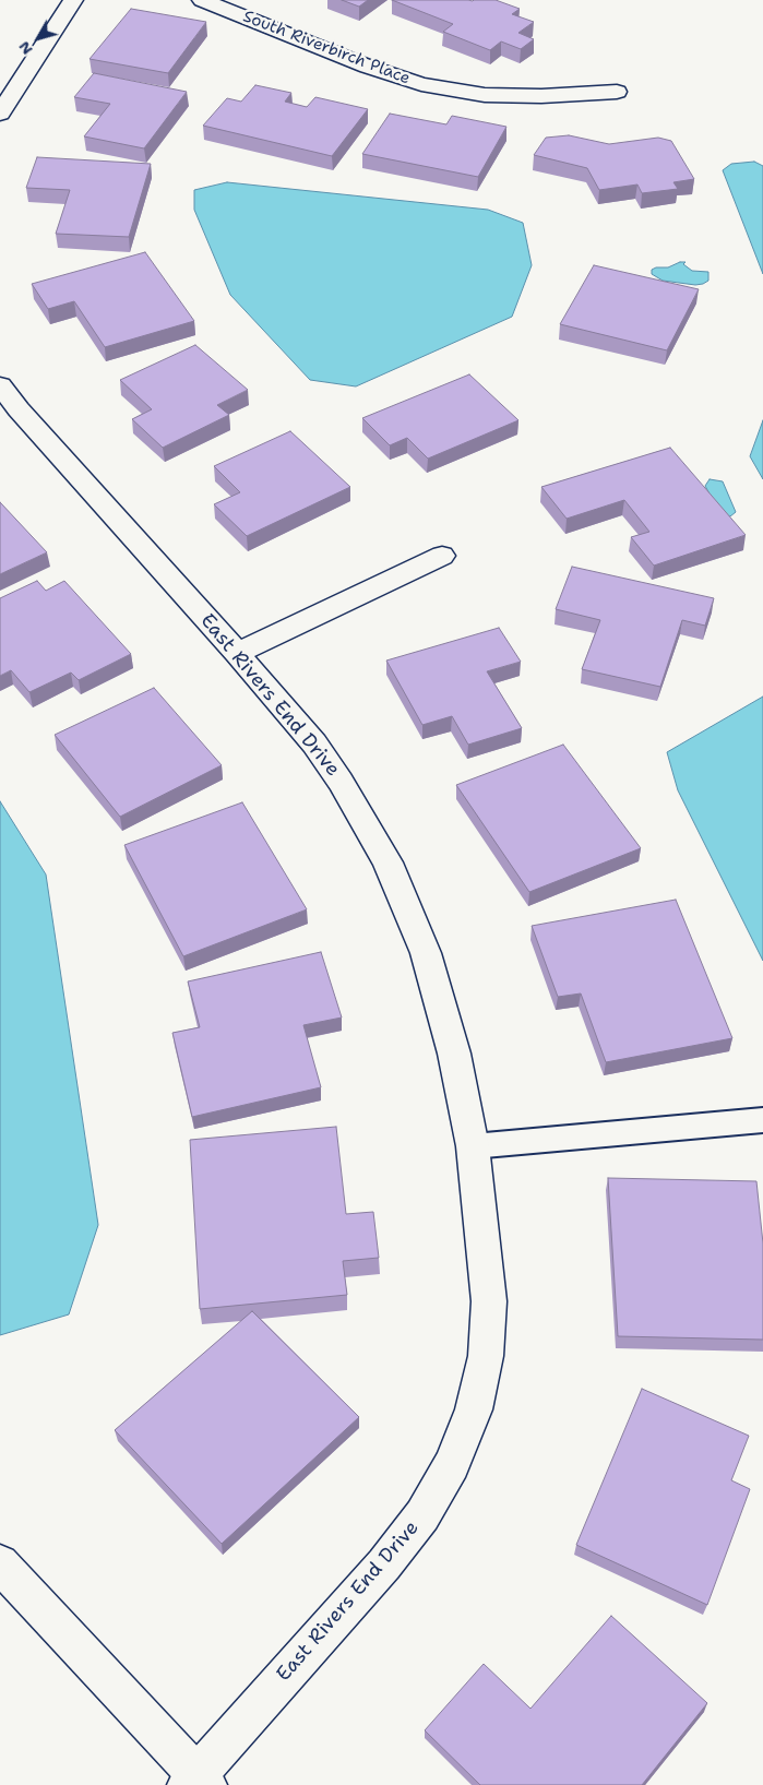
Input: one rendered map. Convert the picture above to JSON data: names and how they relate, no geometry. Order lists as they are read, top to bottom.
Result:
{
  "streets": {
    "street": ["South Riverbirch Place", "East Rivers End Drive"]
  },
  "north": "bottom left"
}
